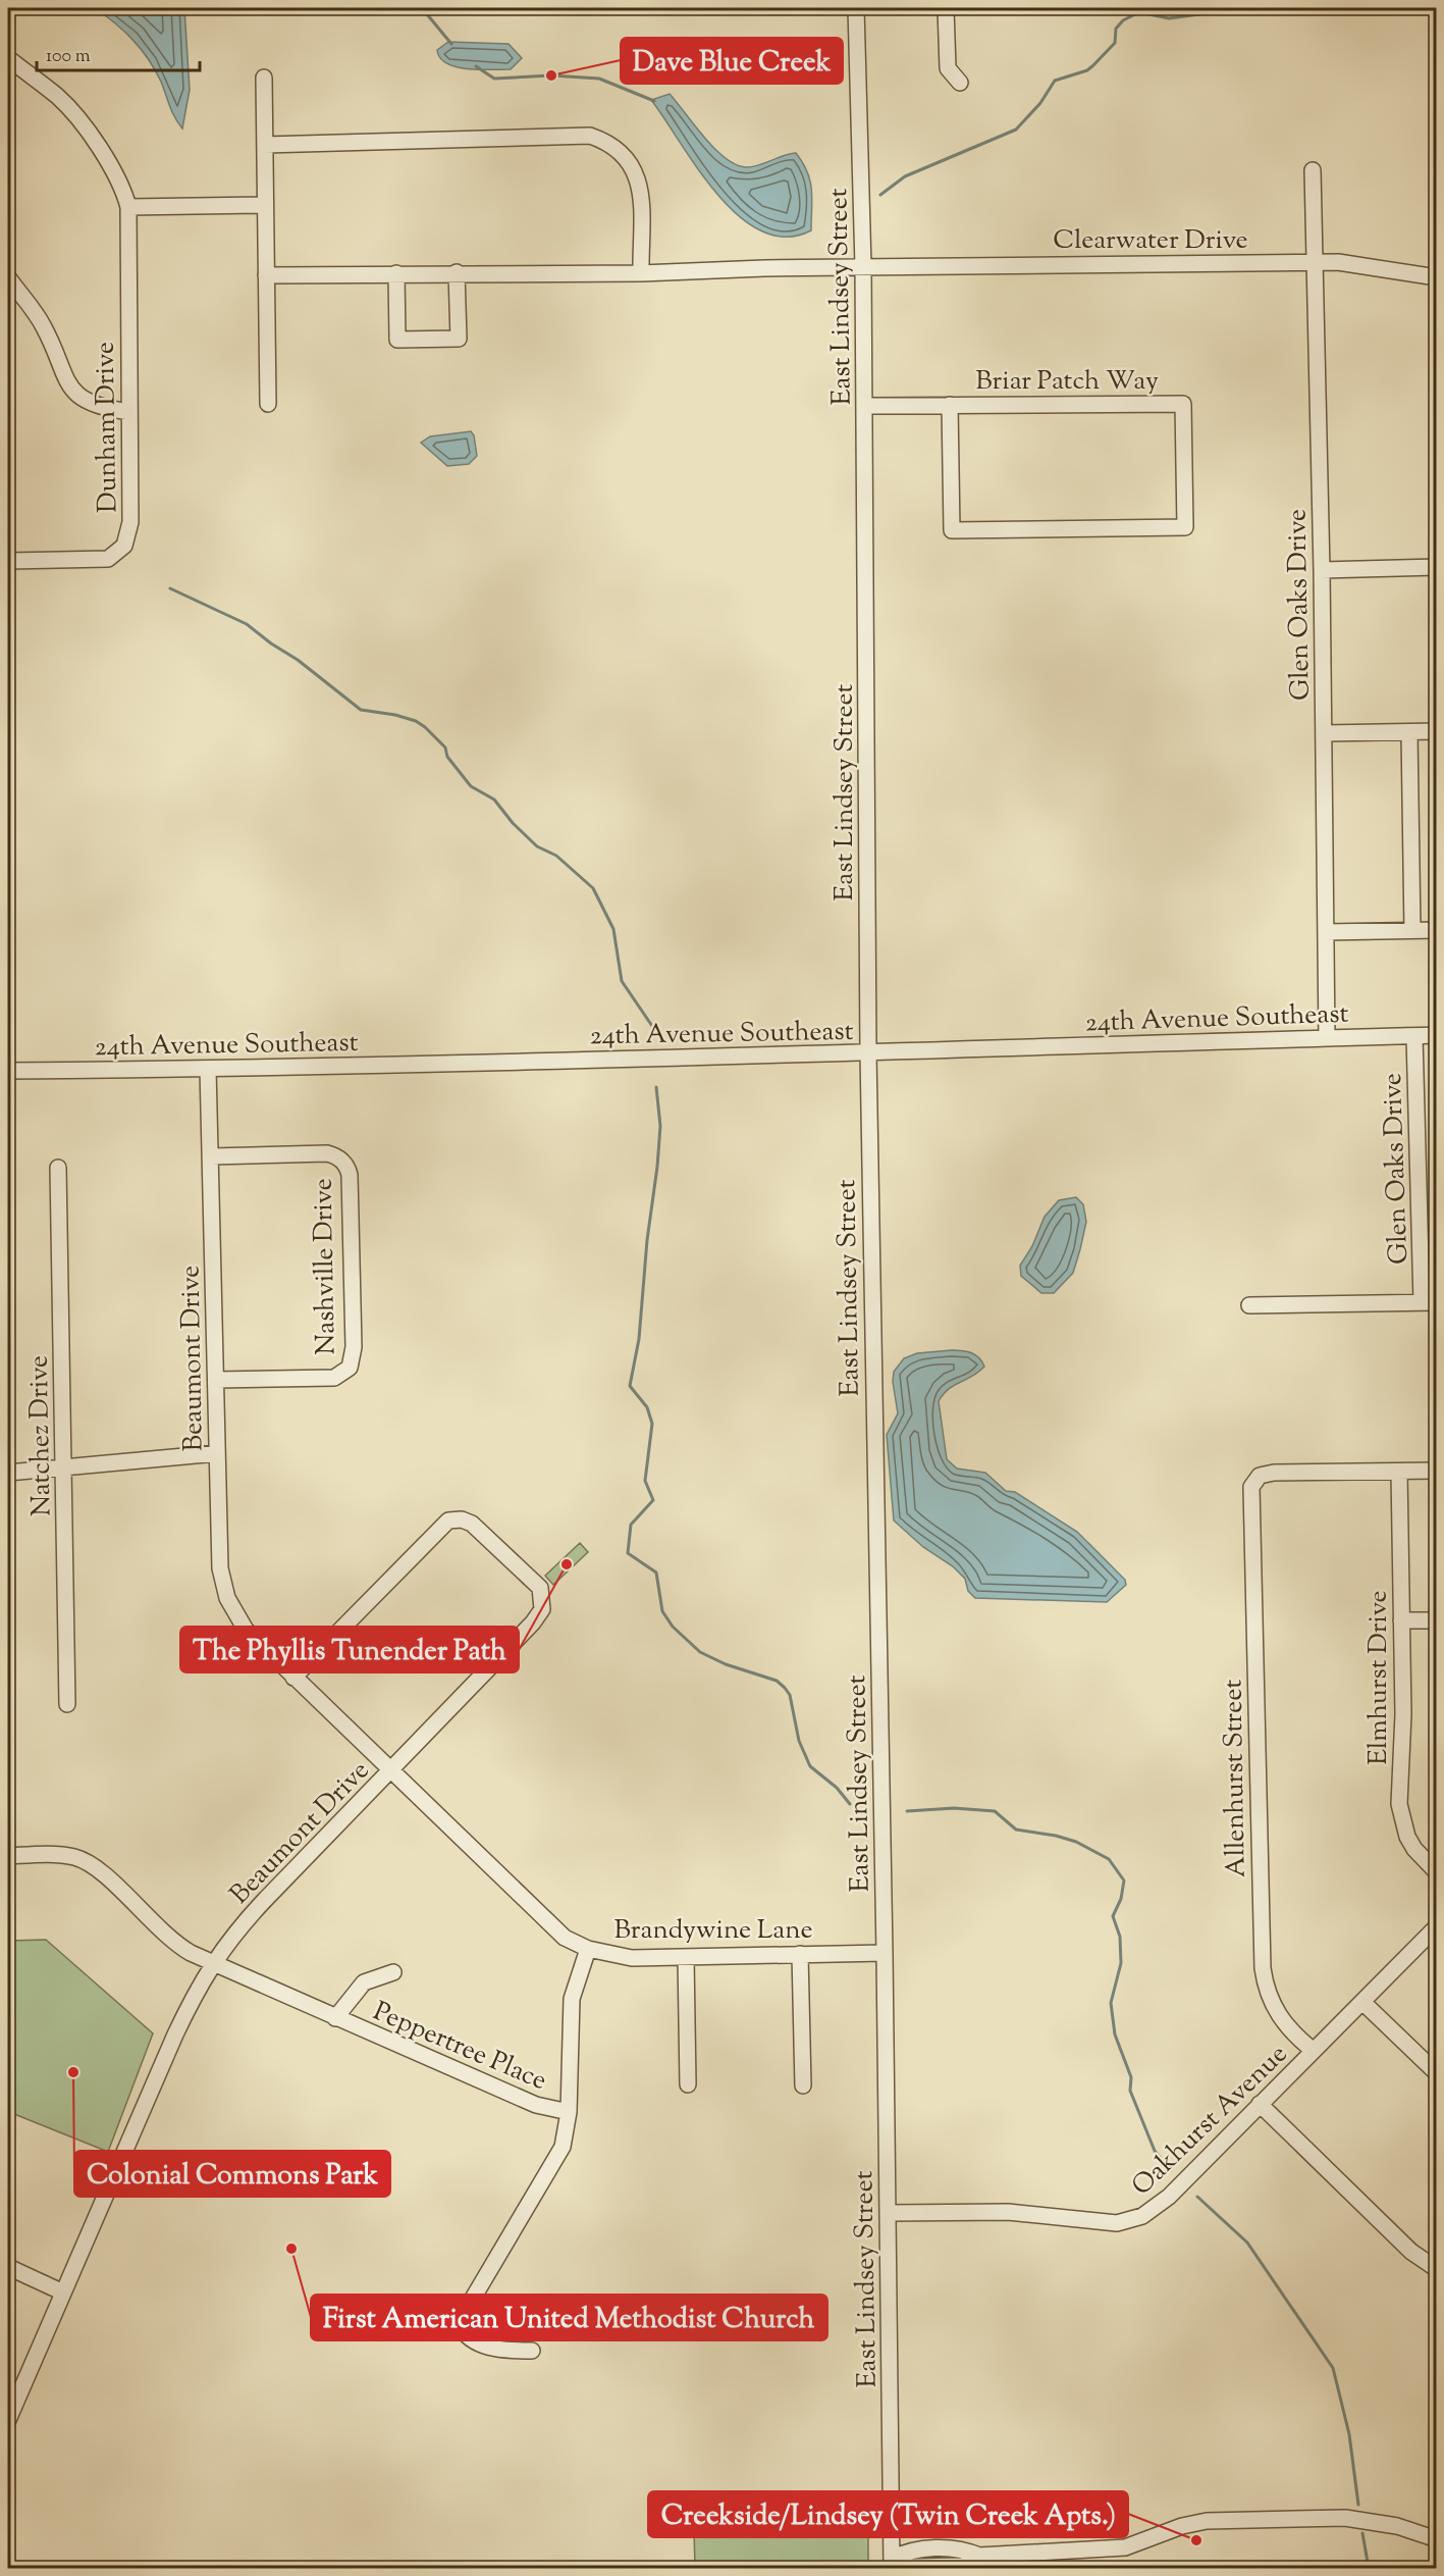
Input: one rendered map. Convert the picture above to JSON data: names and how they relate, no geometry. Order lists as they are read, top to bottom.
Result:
{
  "streets": {
    "street": [
      "Clearwater Drive",
      "East Lindsey Street",
      "Briar Patch Way",
      "Dunham Drive",
      "Glen Oaks Drive",
      "24th Avenue Southeast",
      "Nashville Drive",
      "Beaumont Drive",
      "Natchez Drive",
      "Elmhurst Drive",
      "Allenhurst Street",
      "Brandywine Lane",
      "Peppertree Place",
      "Oakhurst Avenue"
    ]
  },
  "crossings": [
    ["Clearwater Drive", "East Lindsey Street"],
    ["Clearwater Drive", "Glen Oaks Drive"],
    ["East Lindsey Street", "Briar Patch Way"],
    ["East Lindsey Street", "24th Avenue Southeast"],
    ["East Lindsey Street", "Brandywine Lane"],
    ["East Lindsey Street", "Oakhurst Avenue"],
    ["Glen Oaks Drive", "24th Avenue Southeast"],
    ["24th Avenue Southeast", "Beaumont Drive"],
    ["Nashville Drive", "Beaumont Drive"],
    ["Beaumont Drive", "Brandywine Lane"],
    ["Beaumont Drive", "Peppertree Place"],
    ["Elmhurst Drive", "Allenhurst Street"],
    ["Allenhurst Street", "Oakhurst Avenue"]
  ],
  "places": [
    "Dave Blue Creek",
    "The Phyllis Tunender Path",
    "Colonial Commons Park",
    "First American United Methodist Church",
    "Creekside/Lindsey (Twin Creek Apts.)"
  ],
  "scale_bar": "100 m"
}
